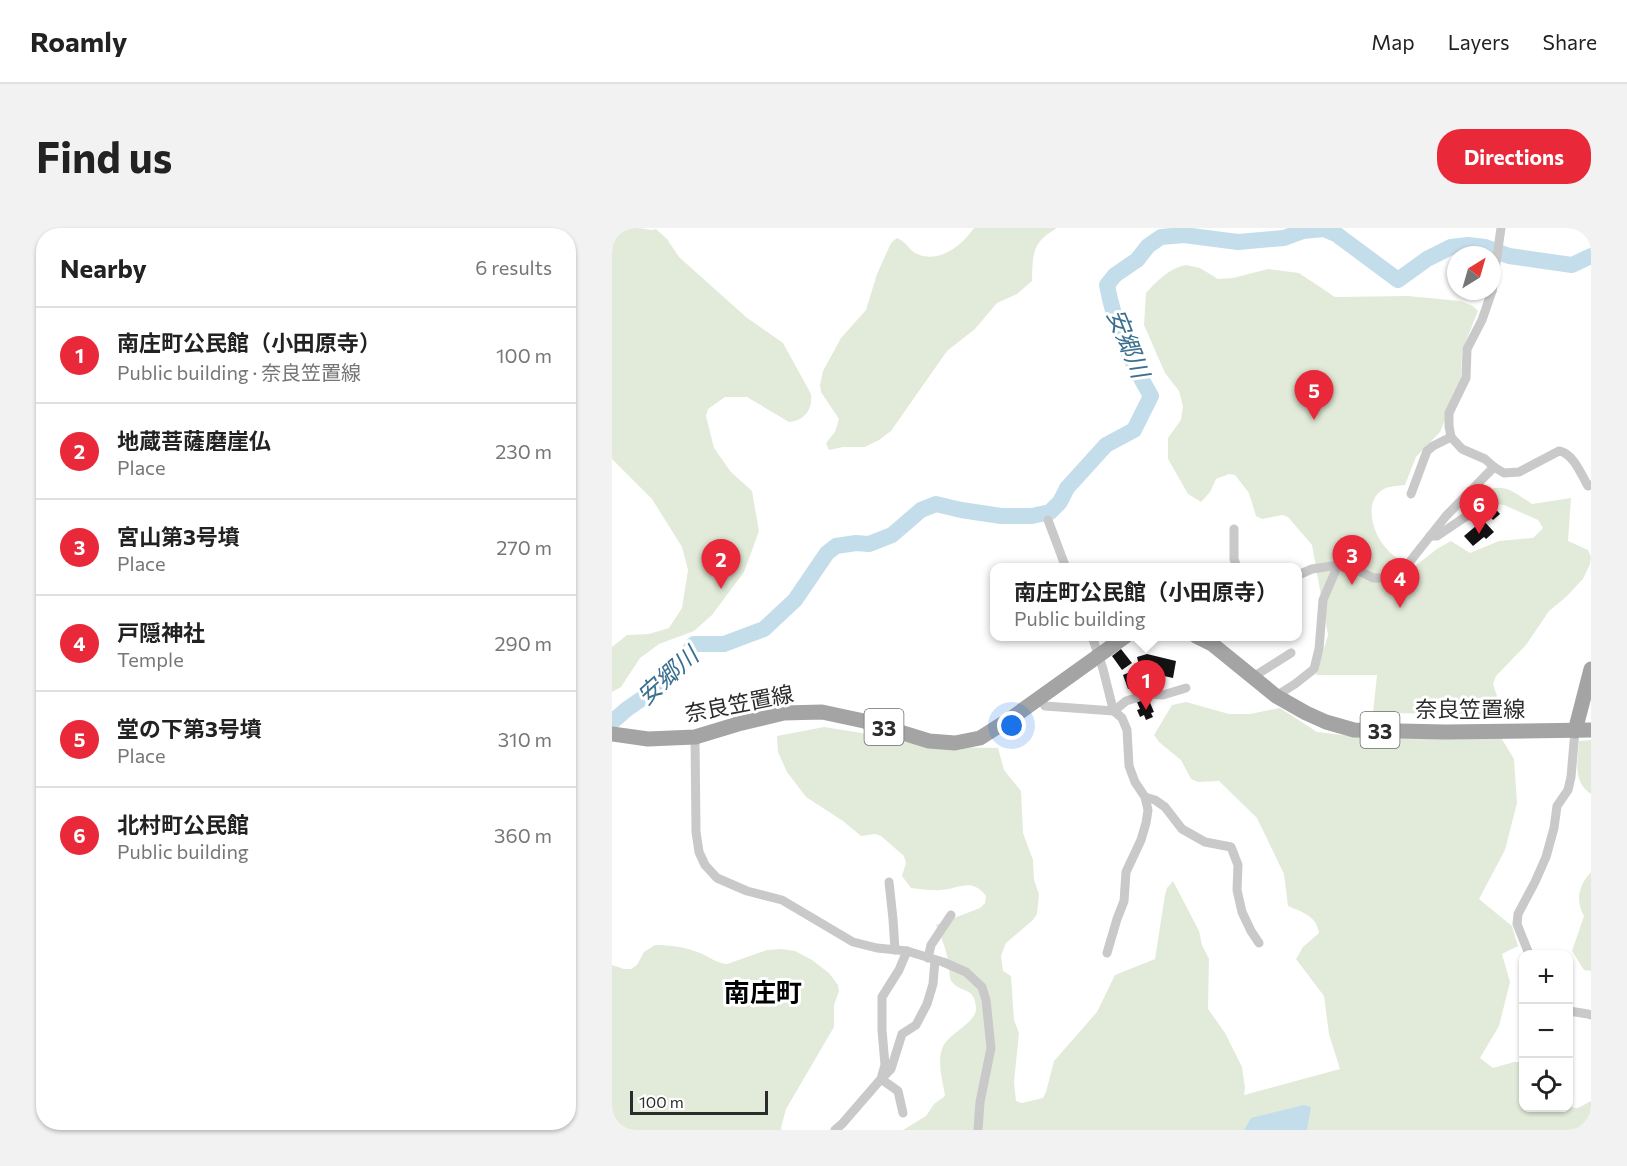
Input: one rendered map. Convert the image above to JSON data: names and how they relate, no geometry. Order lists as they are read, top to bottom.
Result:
{
  "streets": {
    "main road": ["奈良笠置線", "33"]
  },
  "districts": ["南庄町"],
  "water": ["安郷川"],
  "scale_bar": "100 m",
  "north": "top right",
  "page": {
    "header": "Roamly",
    "nav": ["Map", "Layers", "Share"],
    "buttons": "Directions",
    "title": "Find us",
    "heading": ["Nearby", "6 results"],
    "list": [
      {
        "mark": "1",
        "name": "南庄町公民館（小田原寺）",
        "note": "Public building · 奈良笠置線",
        "value": "100 m"
      },
      {
        "mark": "2",
        "name": "地蔵菩薩磨崖仏",
        "note": "Place",
        "value": "230 m"
      },
      {
        "mark": "3",
        "name": "宮山第3号墳",
        "note": "Place",
        "value": "270 m"
      },
      {
        "mark": "4",
        "name": "戸隠神社",
        "note": "Temple",
        "value": "290 m"
      },
      {
        "mark": "5",
        "name": "堂の下第3号墳",
        "note": "Place",
        "value": "310 m"
      },
      {
        "mark": "6",
        "name": "北村町公民館",
        "note": "Public building",
        "value": "360 m"
      }
    ],
    "pins": [
      "5",
      "6",
      "3",
      "2",
      "4",
      "1"
    ],
    "popup": ["南庄町公民館（小田原寺）", "Public building"],
    "map_buttons": ["+", "−"],
    "scale": "100 m"
  }
}
